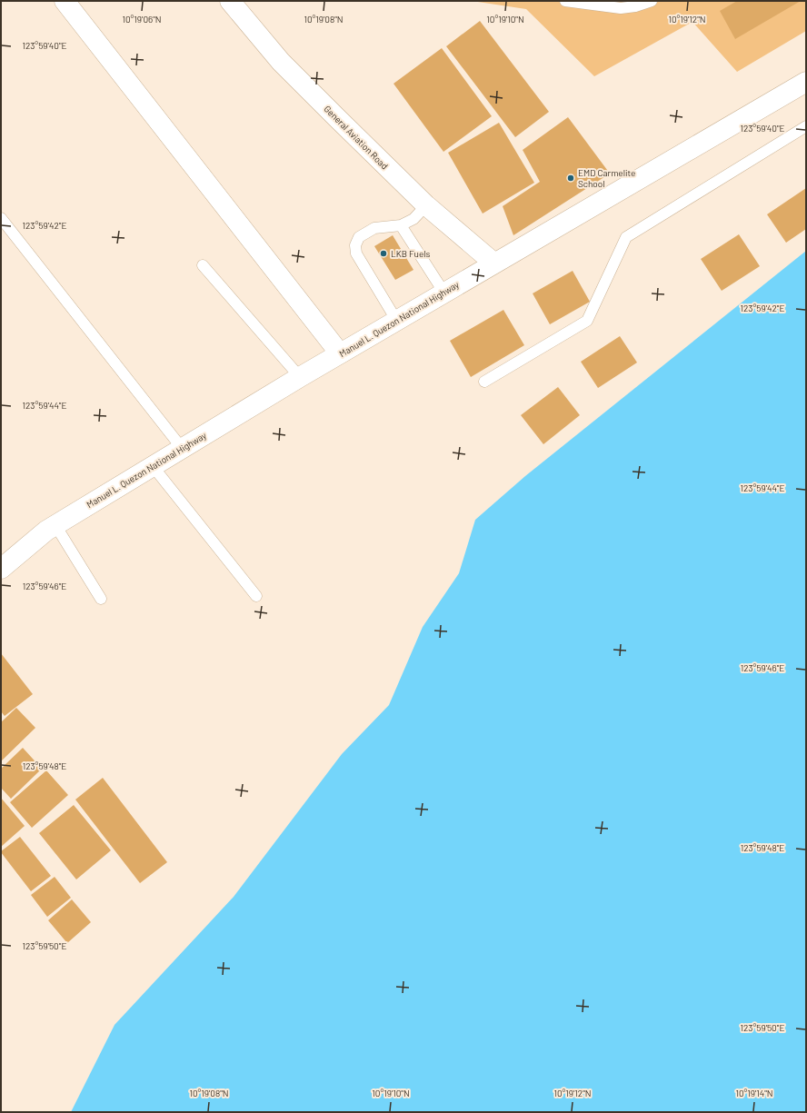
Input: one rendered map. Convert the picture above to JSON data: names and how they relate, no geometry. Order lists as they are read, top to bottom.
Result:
{
  "streets": {
    "main road": ["General Aviation Road", "Manuel L. Quezon National Highway"]
  },
  "crossings": [
    ["General Aviation Road", "Manuel L. Quezon National Highway"]
  ],
  "places": ["EMD Carmelite School", "LKB Fuels"],
  "coordinates": [
    "10°19'06\"N",
    "10°19'08\"N",
    "10°19'10\"N",
    "10°19'12\"N",
    "123°59'40\"E",
    "123°59'42\"E",
    "123°59'44\"E",
    "123°59'46\"E",
    "123°59'48\"E",
    "123°59'50\"E",
    "10°19'14\"N"
  ]
}
